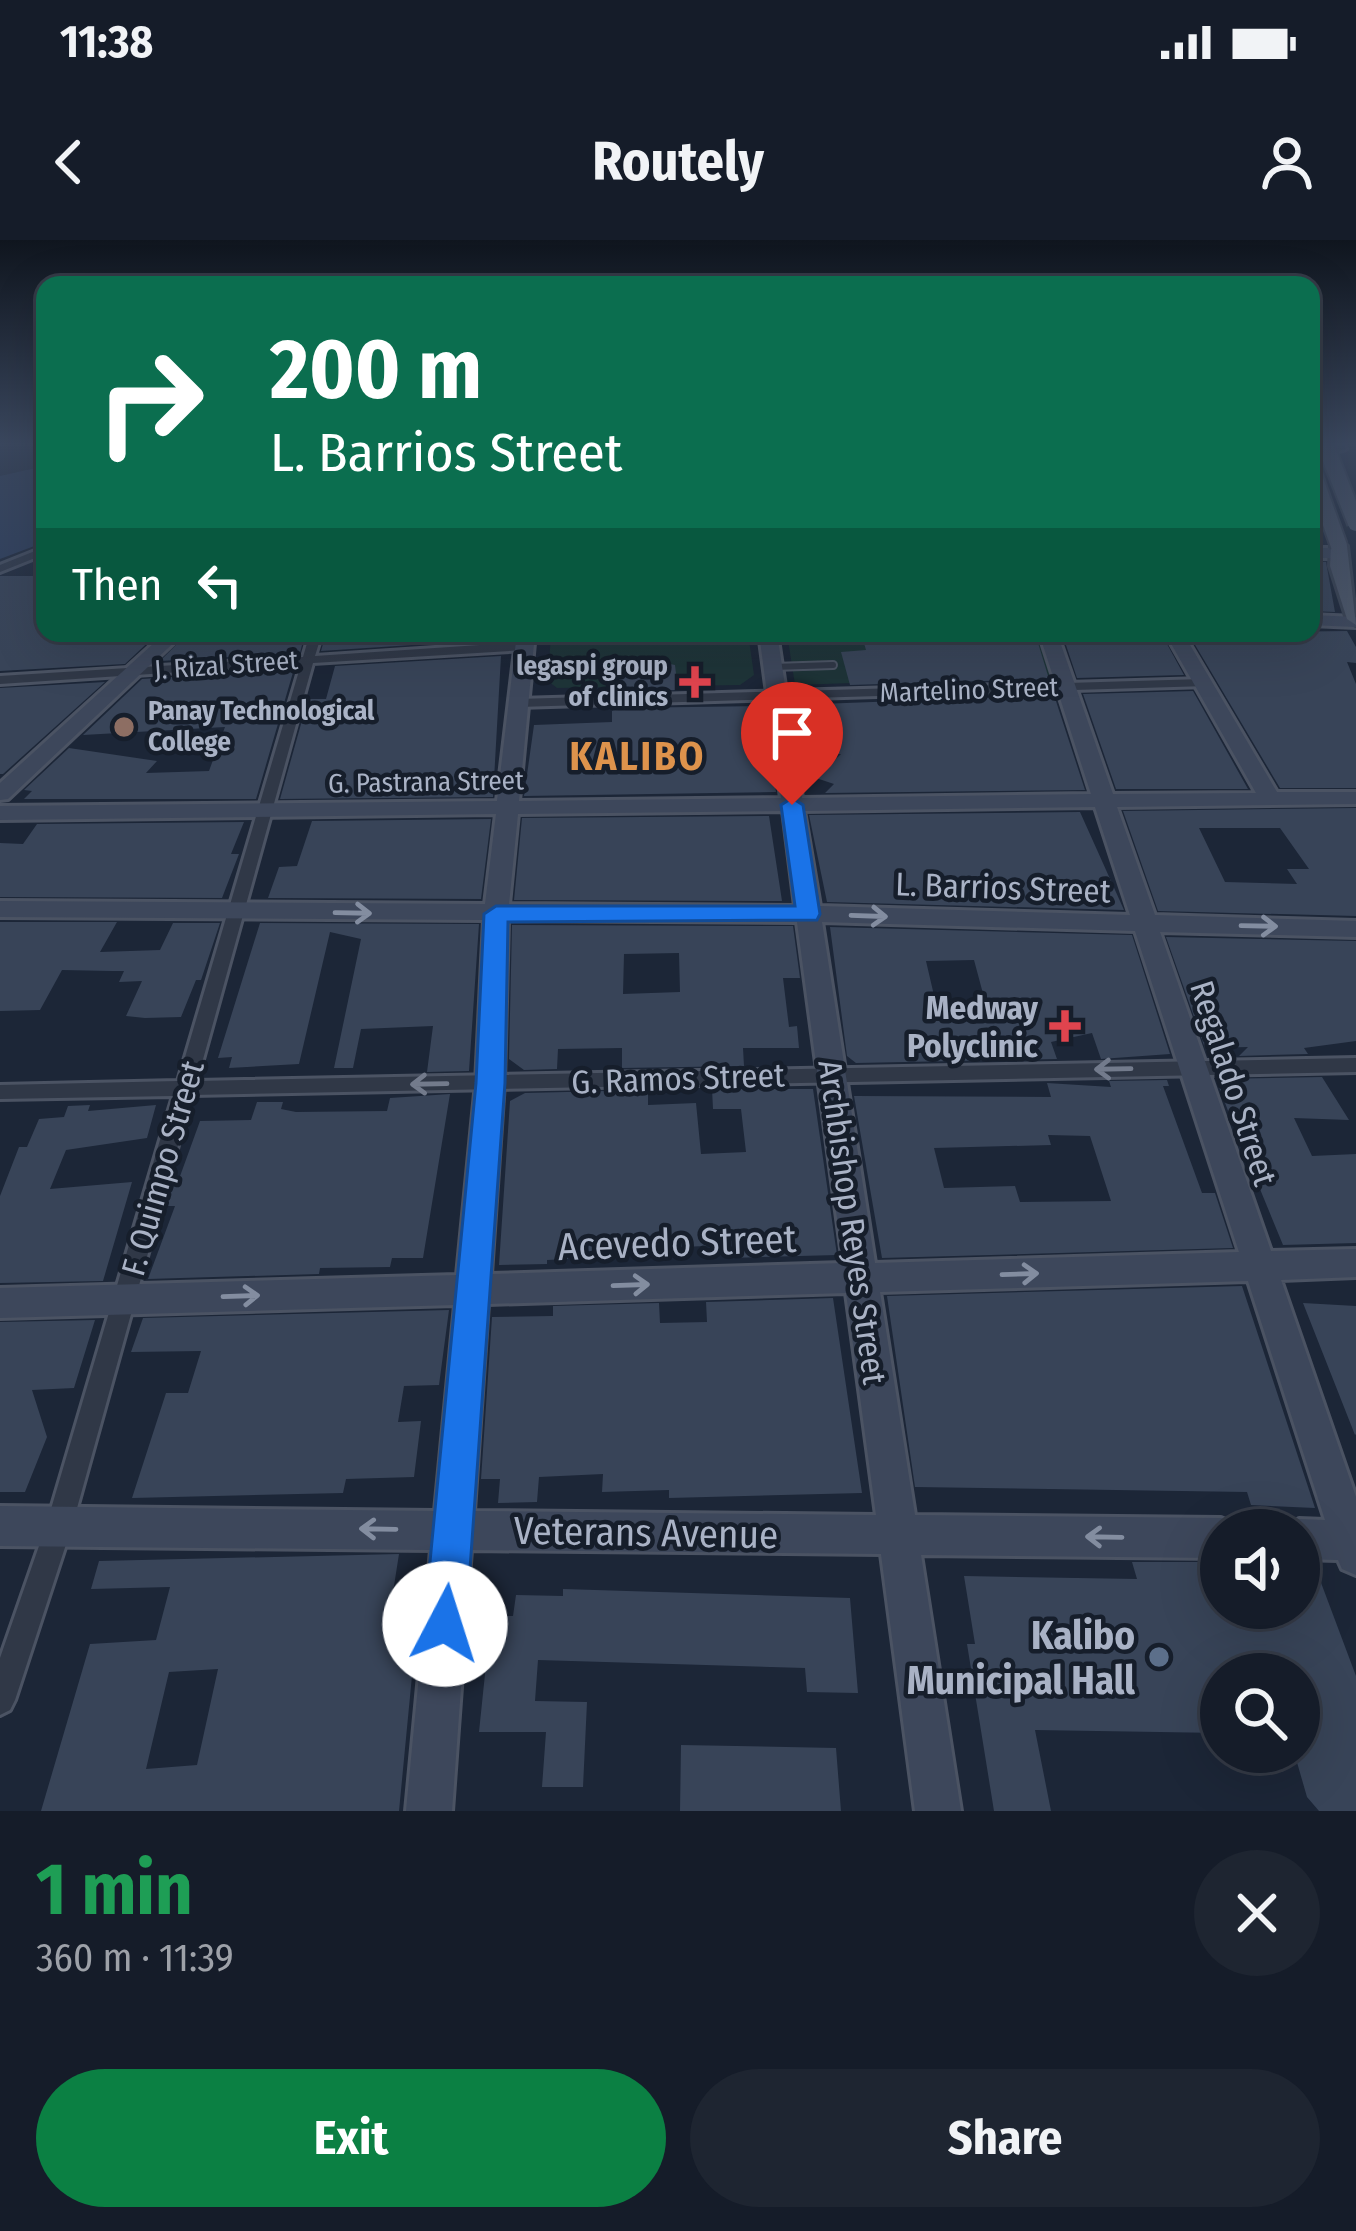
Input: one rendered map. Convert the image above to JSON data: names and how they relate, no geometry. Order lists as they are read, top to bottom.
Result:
{
  "streets": {
    "street": [
      "J. Rizal Street",
      "Martelino Street",
      "G. Pastrana Street",
      "L. Barrios Street",
      "G. Ramos Street",
      "Regalado Street",
      "F. Quimpo Street",
      "Archbishop Reyes Street",
      "Acevedo Street",
      "Veterans Avenue"
    ]
  },
  "crossings": [
    ["J. Rizal Street", "F. Quimpo Street"],
    ["Martelino Street", "Regalado Street"],
    ["Martelino Street", "Archbishop Reyes Street"],
    ["G. Pastrana Street", "Regalado Street"],
    ["G. Pastrana Street", "F. Quimpo Street"],
    ["G. Pastrana Street", "Archbishop Reyes Street"],
    ["L. Barrios Street", "Regalado Street"],
    ["L. Barrios Street", "F. Quimpo Street"],
    ["L. Barrios Street", "Archbishop Reyes Street"],
    ["G. Ramos Street", "Regalado Street"],
    ["G. Ramos Street", "F. Quimpo Street"],
    ["G. Ramos Street", "Archbishop Reyes Street"],
    ["Regalado Street", "Acevedo Street"],
    ["F. Quimpo Street", "Acevedo Street"],
    ["F. Quimpo Street", "Veterans Avenue"],
    ["Archbishop Reyes Street", "Acevedo Street"],
    ["Archbishop Reyes Street", "Veterans Avenue"]
  ],
  "one_way": [
    "L. Barrios Street",
    "G. Ramos Street",
    "Acevedo Street",
    "Veterans Avenue"
  ],
  "districts": ["KALIBO"],
  "places": {
    "health": ["legaspi group of clinics", "Medway Polyclinic"],
    "other": ["Panay Technological College", "Kalibo Municipal Hall"]
  },
  "page": {
    "status": "11:38",
    "header": "Routely",
    "turn": ["200 m", "L. Barrios Street"],
    "then": "Then",
    "heading": ["1 min", "360 m · 11:39"],
    "buttons": ["Exit", "Share"]
  }
}
